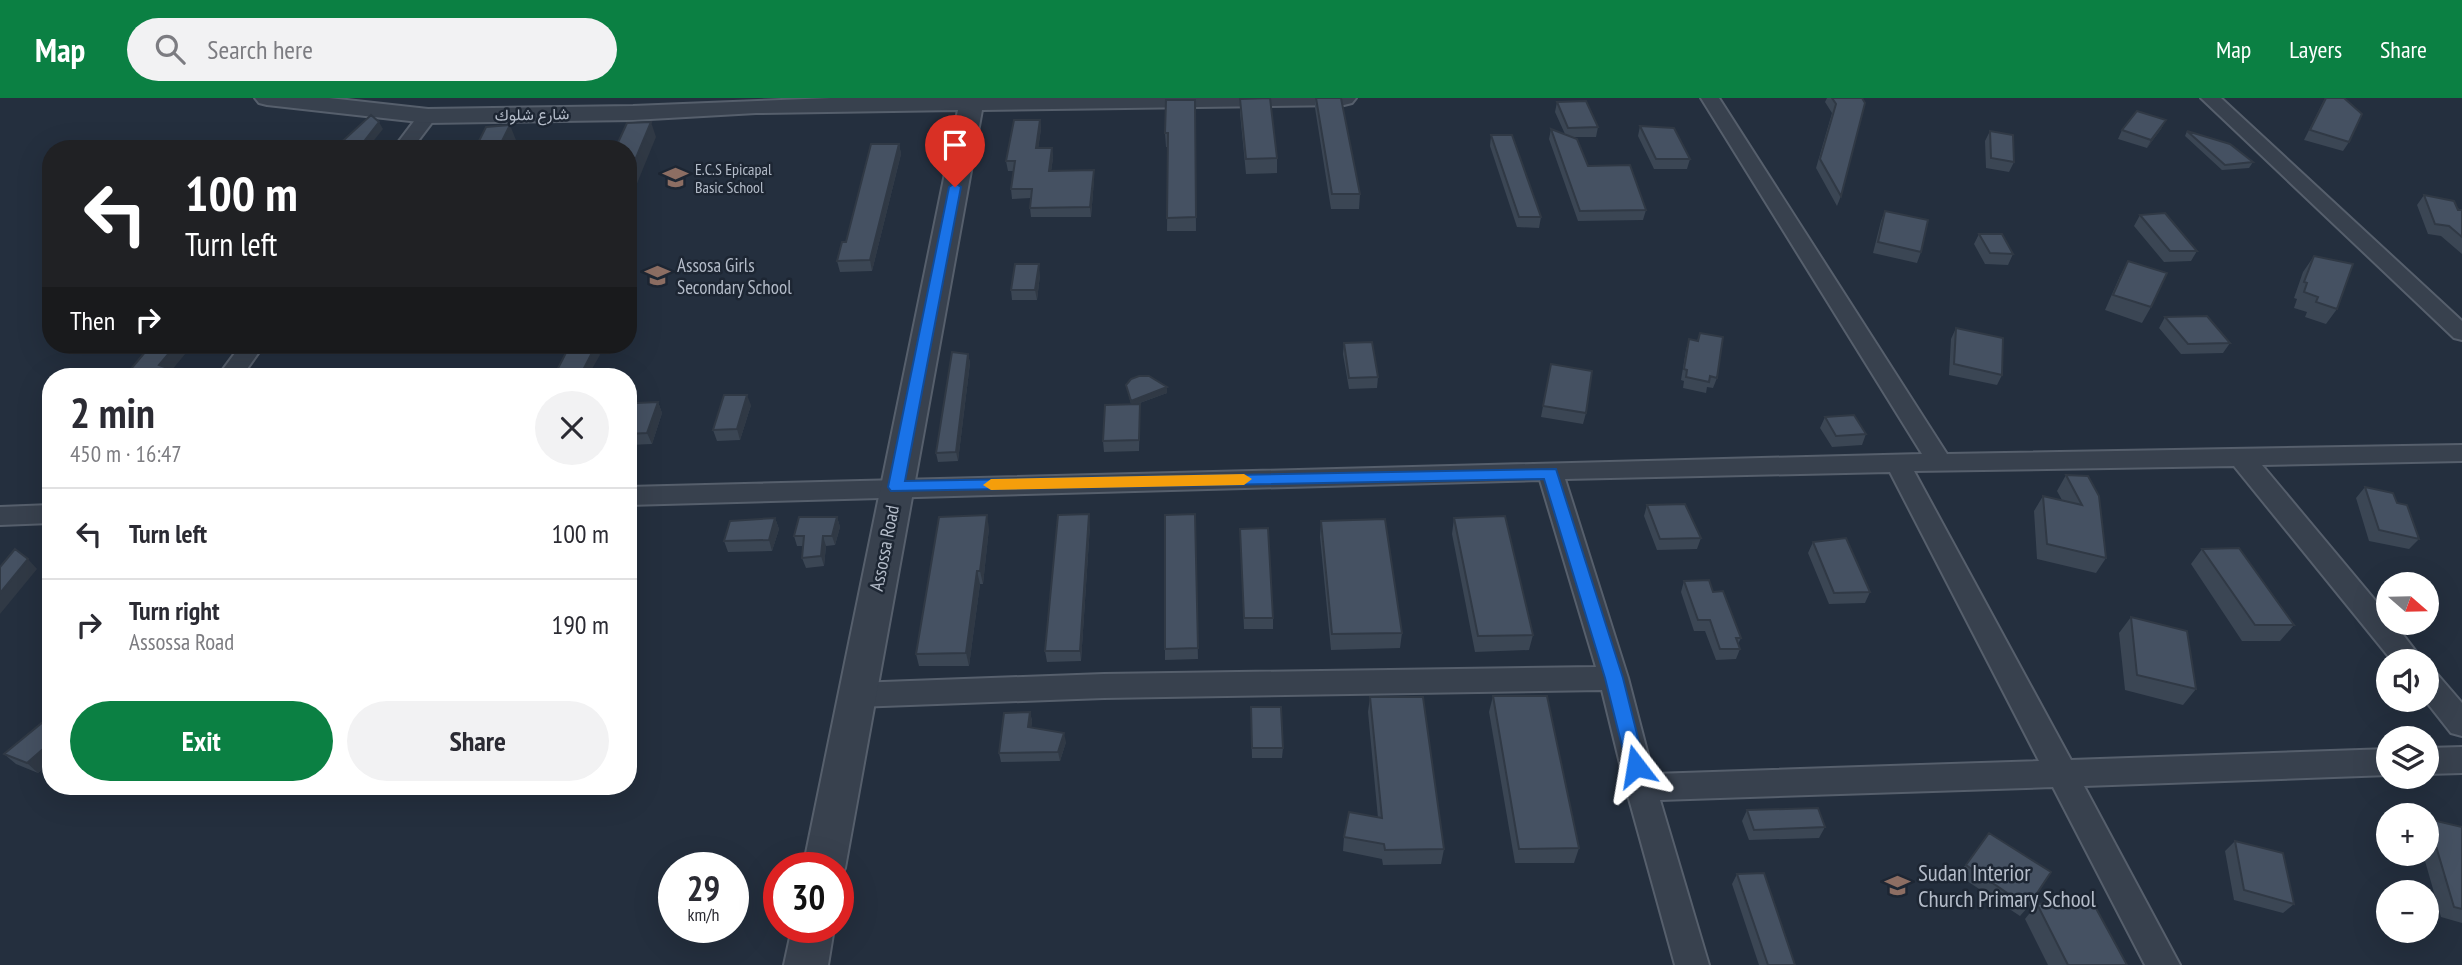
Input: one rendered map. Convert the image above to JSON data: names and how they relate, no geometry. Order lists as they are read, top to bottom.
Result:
{
  "streets": {
    "street": ["شارع شلوك", "Assossa Road"]
  },
  "crossings": [
    ["شارع شلوك", "Assossa Road"]
  ],
  "places": {
    "school or university": ["E.C.S Epicapal Basic School", "Assosa Girls Secondary School", "Sudan Interior Church Primary School"]
  },
  "north": "right",
  "page": {
    "header": "Map",
    "search": "Search here",
    "nav": ["Map", "Layers", "Share"],
    "turn": ["100 m", "Turn left"],
    "then": "Then",
    "heading": ["2 min", "450 m · 16:47"],
    "list": [
      {
        "name": "Turn left",
        "value": "100 m"
      },
      {
        "name": "Turn right",
        "note": "Assossa Road",
        "value": "190 m"
      }
    ],
    "map_buttons": ["+", "−"],
    "buttons": ["Exit", "Share"],
    "speed": "29 km/h",
    "limit": "30"
  }
}
